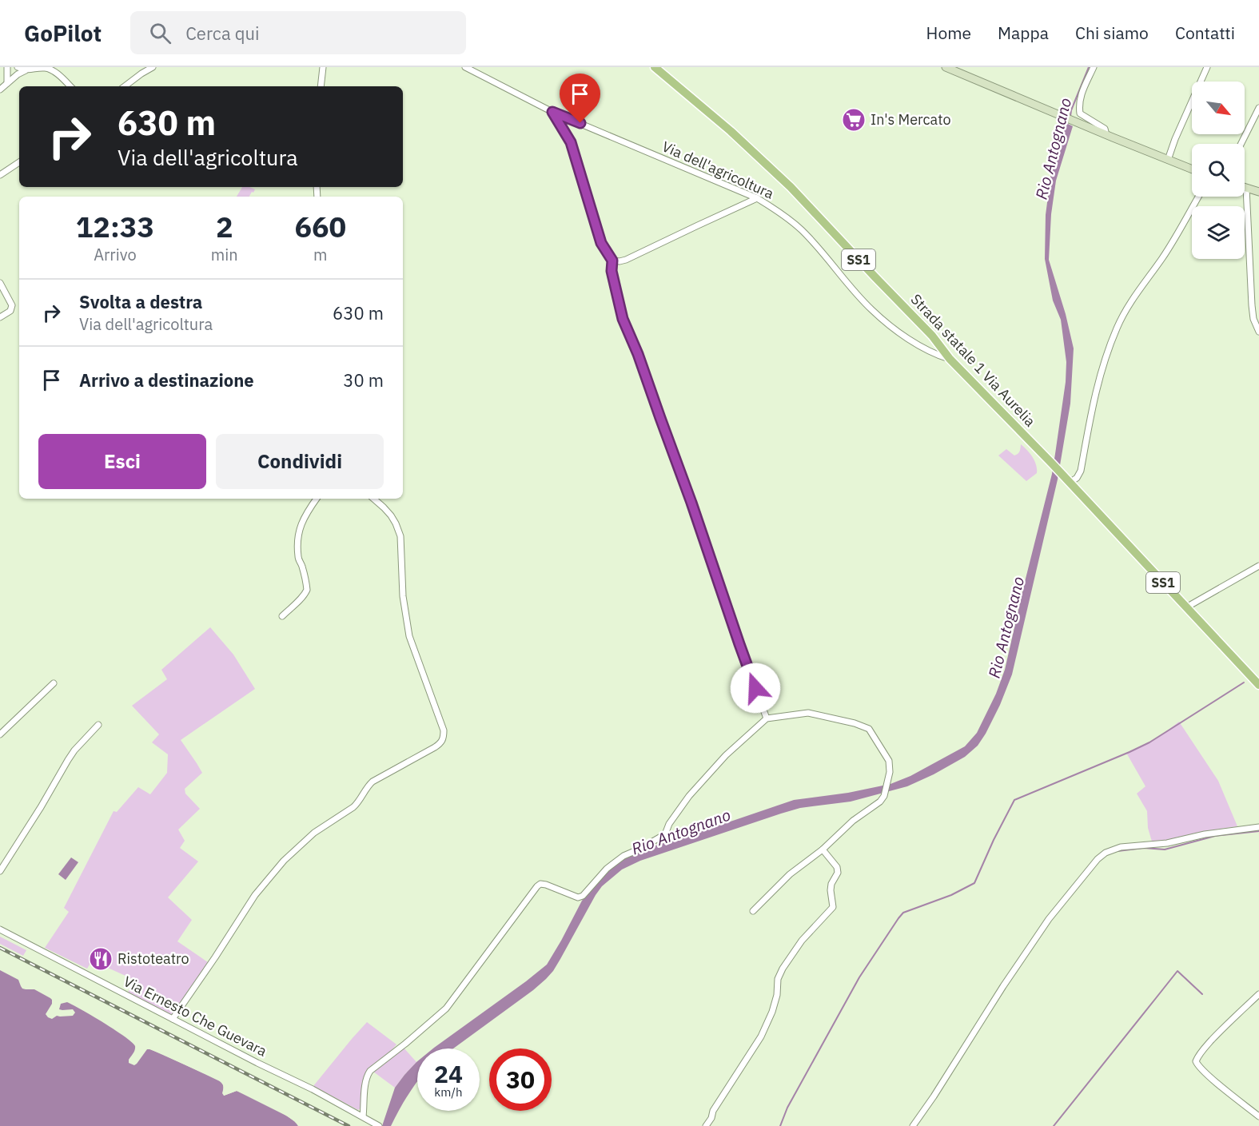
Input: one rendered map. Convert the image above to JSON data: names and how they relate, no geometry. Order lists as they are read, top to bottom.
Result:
{
  "streets": {
    "main road": ["SS1", "Strada statale 1 Via Aurelia"],
    "street": ["Via dell'agricoltura", "Via Ernesto Che Guevara"]
  },
  "crossings": [
    ["Via dell'agricoltura", "Strada statale 1 Via Aurelia"]
  ],
  "water": ["Rio Antognano"],
  "places": {
    "supermarket": ["In's Mercato"],
    "restaurant": ["Ristoteatro"]
  },
  "north": "bottom right",
  "page": {
    "header": "GoPilot",
    "search": "Cerca qui",
    "nav": [
      "Home",
      "Mappa",
      "Chi siamo",
      "Contatti"
    ],
    "turn": ["630 m", "Via dell'agricoltura"],
    "eta": [
      "12:33",
      "Arrivo",
      "2",
      "min",
      "660",
      "m"
    ],
    "list": [
      {
        "name": "Svolta a destra",
        "note": "Via dell'agricoltura",
        "value": "630 m"
      },
      {
        "name": "Arrivo a destinazione",
        "value": "30 m"
      }
    ],
    "buttons": ["Esci", "Condividi"],
    "speed": "24 km/h",
    "limit": "30"
  }
}
